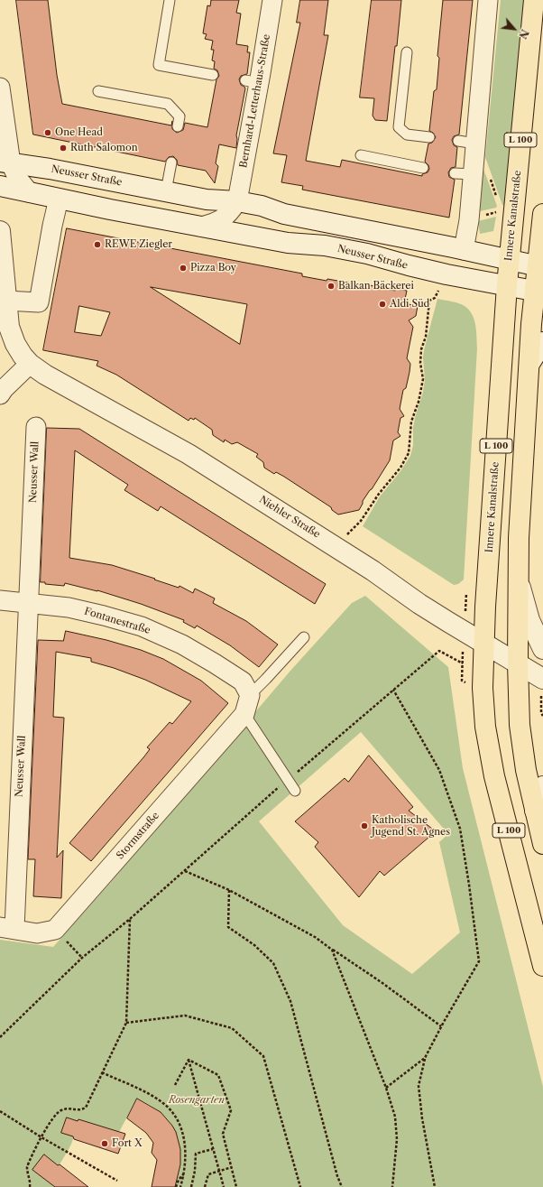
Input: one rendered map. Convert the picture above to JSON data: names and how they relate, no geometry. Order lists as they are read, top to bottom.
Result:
{
  "streets": {
    "main road": [
      "L 100",
      "Neusser Straße",
      "Innere Kanalstraße",
      "Niehler Straße"
    ],
    "street": [
      "Bernhard-Letterhaus-Straße",
      "Neusser Wall",
      "Fontanestraße",
      "Stormstraße"
    ]
  },
  "crossings": [
    ["Bernhard-Letterhaus-Straße", "Neusser Straße"],
    ["L 100", "Neusser Straße"],
    ["L 100", "Niehler Straße"],
    ["Neusser Straße", "Innere Kanalstraße"],
    ["Innere Kanalstraße", "Niehler Straße"],
    ["Neusser Wall", "Fontanestraße"],
    ["Fontanestraße", "Stormstraße"]
  ],
  "parks": ["Rosengarten"],
  "places": [
    "One Head",
    "Ruth Salomon",
    "REWE Ziegler",
    "Pizza Boy",
    "Balkan Bäckerei",
    "Aldi Süd",
    "Katholische Jugend St. Agnes",
    "Fort X"
  ],
  "north": "bottom right"
}
